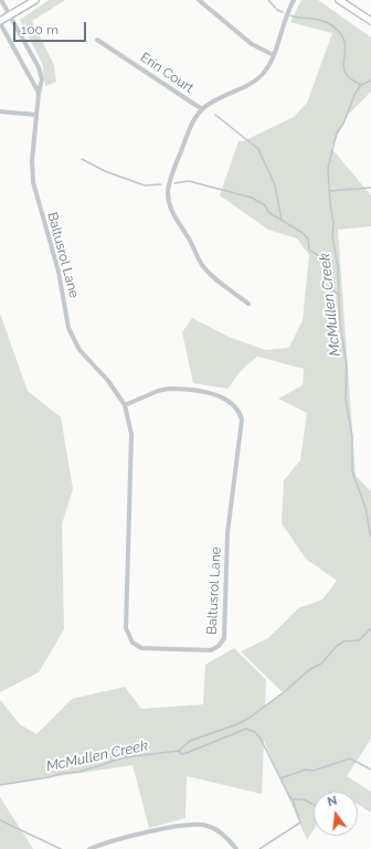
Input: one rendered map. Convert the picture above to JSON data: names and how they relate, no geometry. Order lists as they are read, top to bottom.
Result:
{
  "streets": {
    "street": ["Erin Court", "Baltusrol Lane"]
  },
  "water": ["McMullen Creek"],
  "scale_bar": "100 m",
  "north": "top"
}
